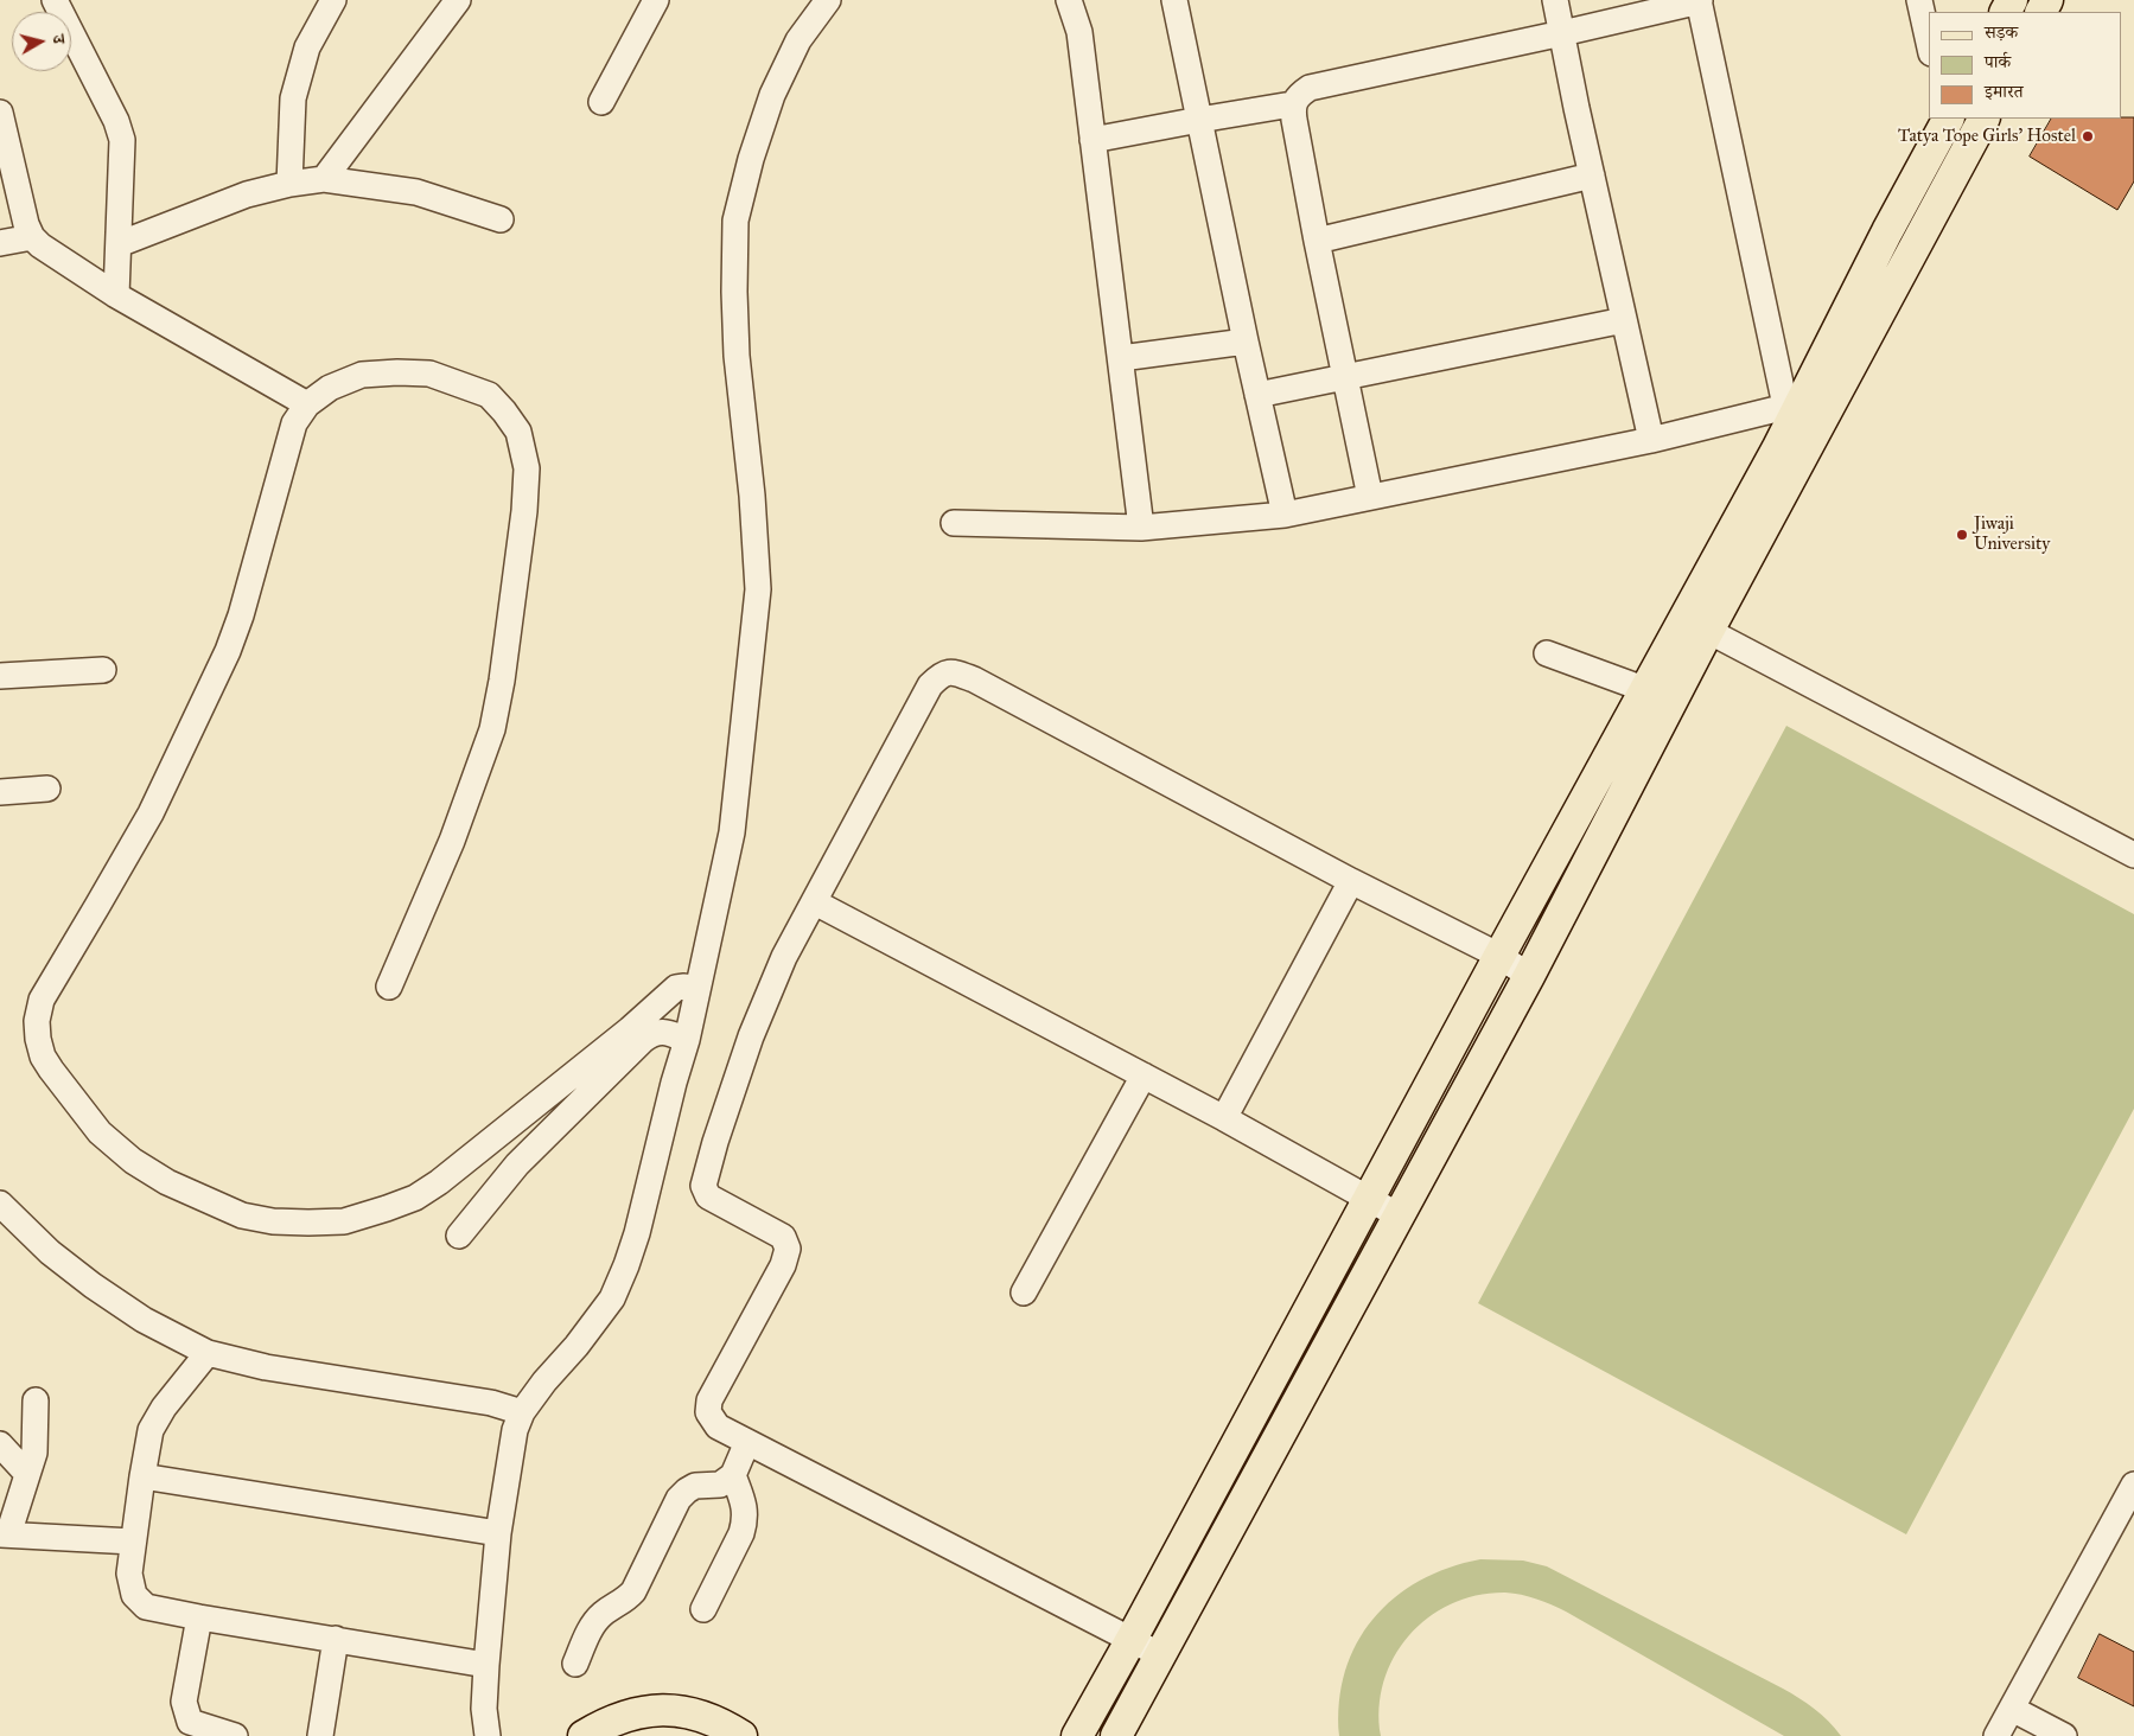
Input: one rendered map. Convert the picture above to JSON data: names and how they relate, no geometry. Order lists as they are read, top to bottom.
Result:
{
  "places": ["Tatya Tope Girls' Hostel", "Jiwaji University"],
  "legend": ["सड़क", "पार्क", "इमारत"],
  "north": "right"
}
